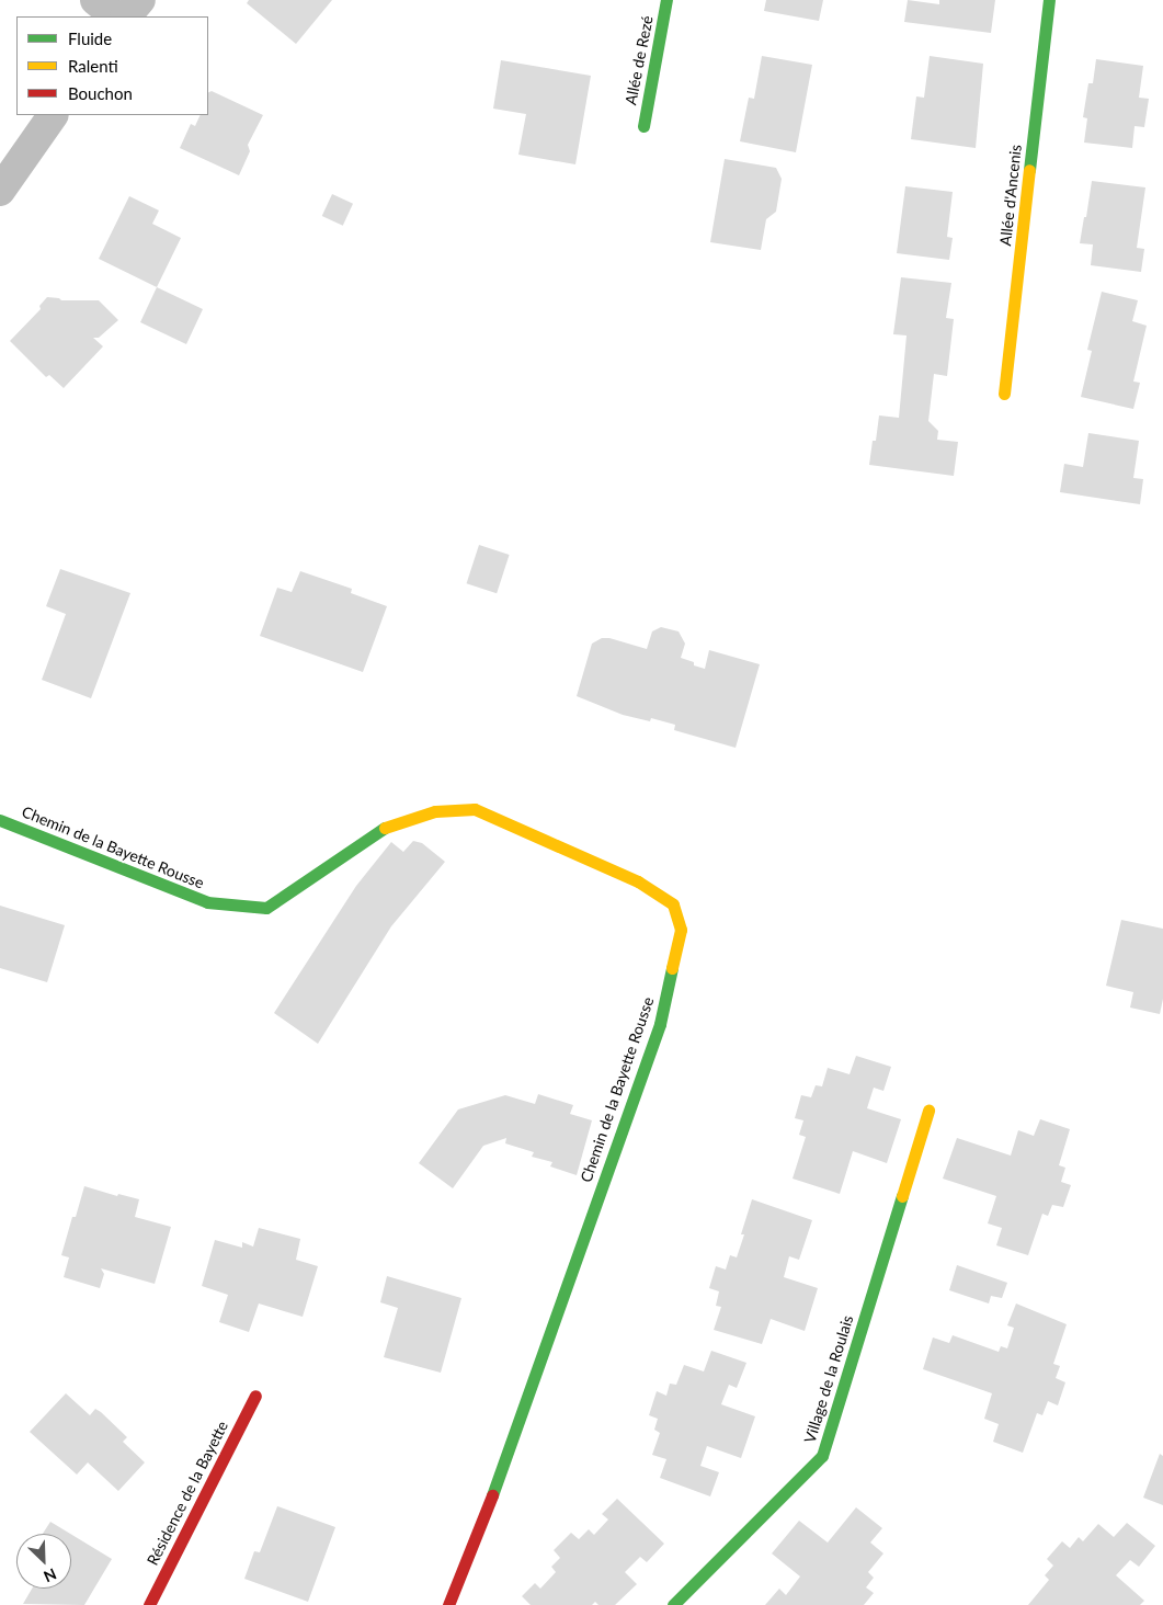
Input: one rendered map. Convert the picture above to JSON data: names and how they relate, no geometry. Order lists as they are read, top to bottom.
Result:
{
  "streets": {
    "street": [
      "Allée de Rezé",
      "Allée d'Ancenis",
      "Chemin de la Bayette Rousse",
      "Village de la Roulais",
      "Résidence de la Bayette"
    ]
  },
  "legend": ["Fluide", "Ralenti", "Bouchon"],
  "north": "bottom right"
}
